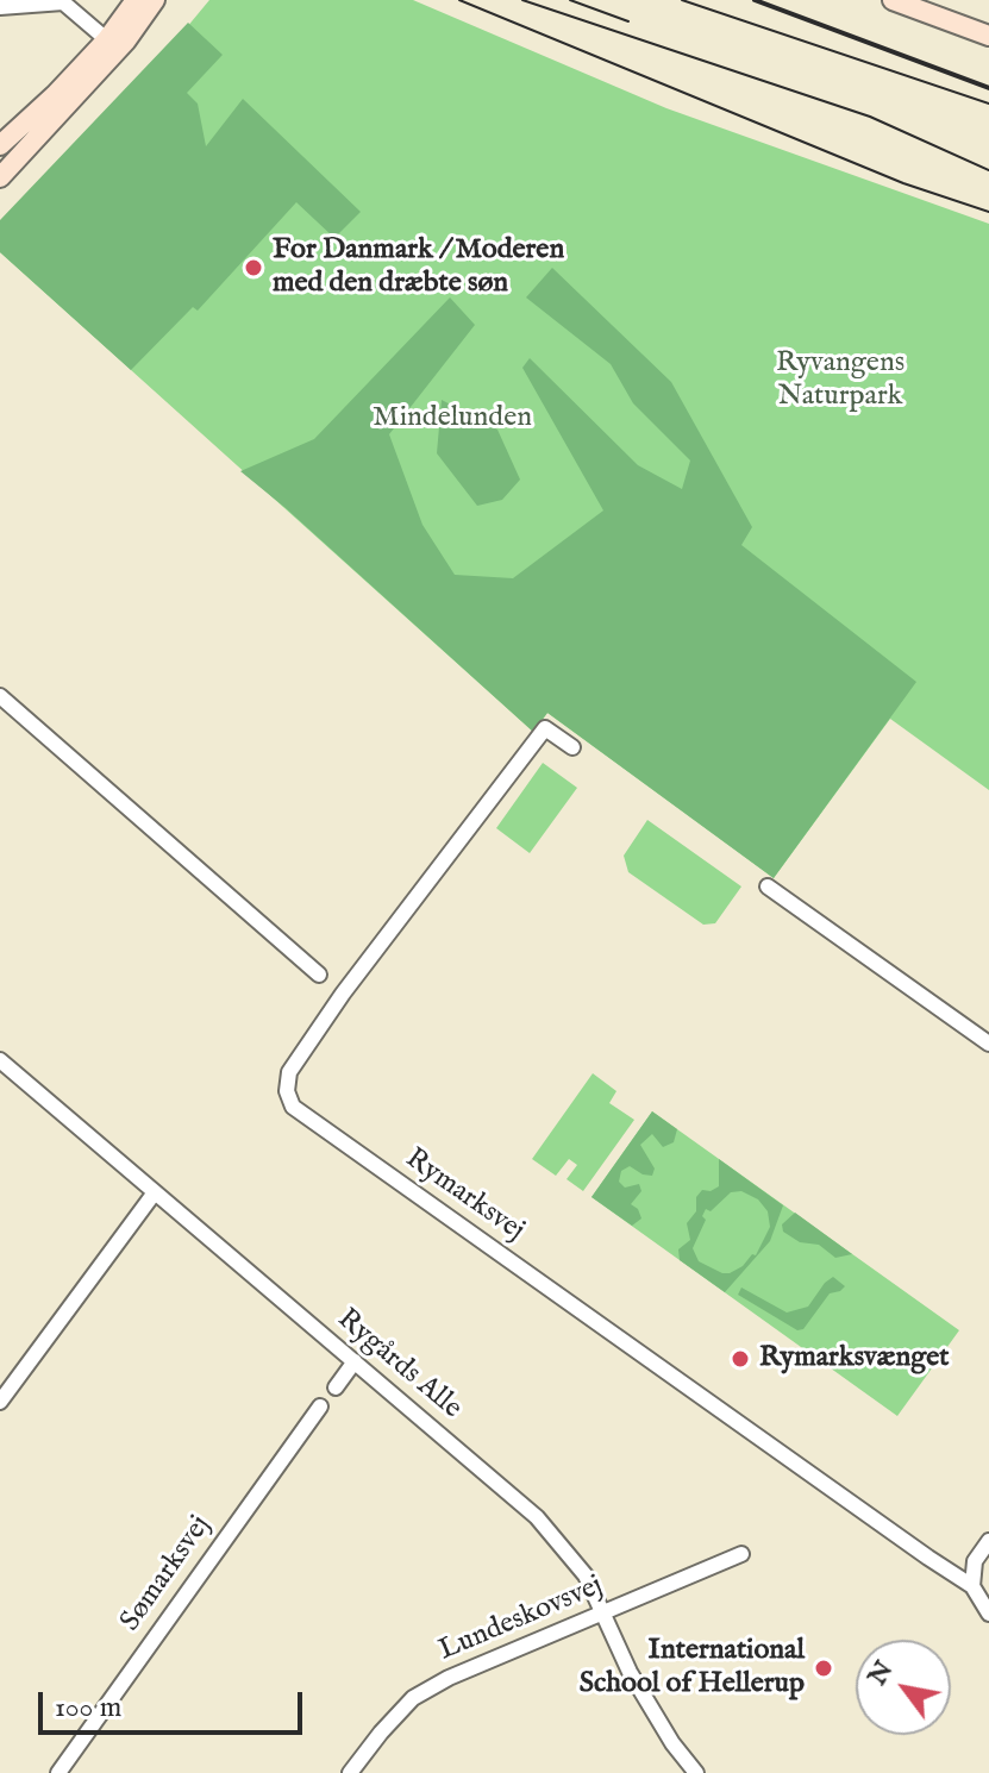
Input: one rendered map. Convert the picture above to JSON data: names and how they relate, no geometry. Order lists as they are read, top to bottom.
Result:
{
  "streets": {
    "street": [
      "Rymarksvej",
      "Rygårds Alle",
      "Sømarksvej",
      "Lundeskovsvej"
    ]
  },
  "crossings": [
    ["Rygårds Alle", "Lundeskovsvej"]
  ],
  "parks": ["Ryvangens Naturpark", "Mindelunden"],
  "places": ["For Danmark / Moderen med den dræbte søn", "Rymarksvænget", "International School of Hellerup"],
  "scale_bar": "100 m",
  "north": "top left"
}
